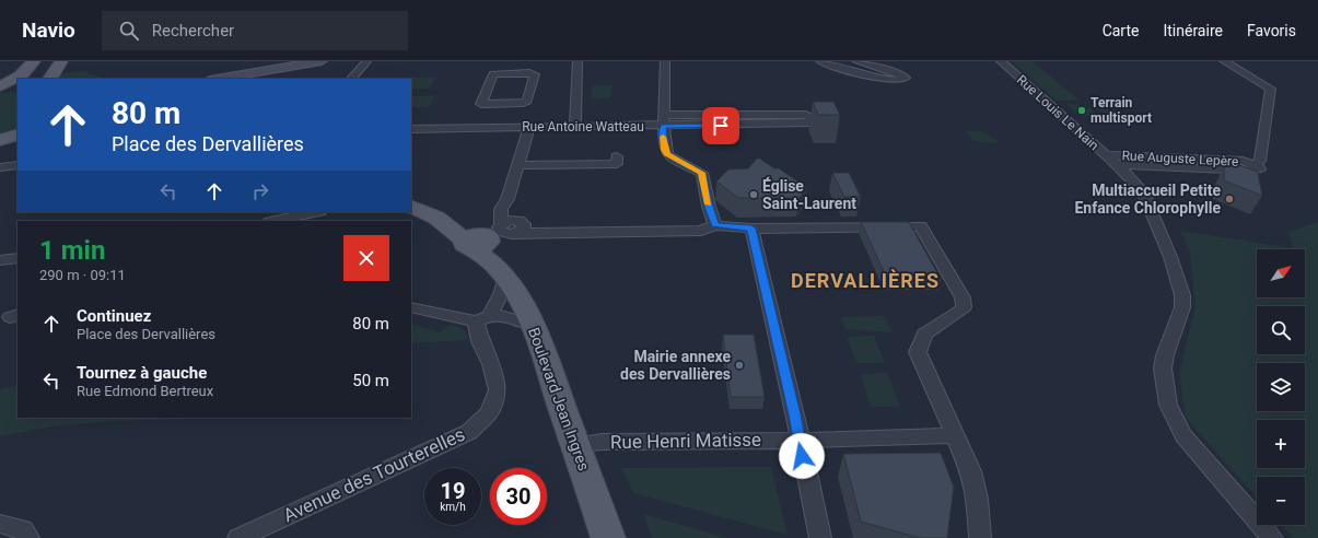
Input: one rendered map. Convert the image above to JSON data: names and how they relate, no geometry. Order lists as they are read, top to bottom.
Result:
{
  "streets": {
    "main road": ["Boulevard Jean Ingres"],
    "street": [
      "Rue Louis Le Nain",
      "Rue Antoine Watteau",
      "Rue Auguste Lepère",
      "Rue Henri Matisse",
      "Avenue des Tourterelles"
    ]
  },
  "crossings": [
    ["Rue Louis Le Nain", "Rue Auguste Lepère"],
    ["Boulevard Jean Ingres", "Rue Henri Matisse"]
  ],
  "districts": ["DERVALLIÈRES"],
  "places": [
    "Terrain multisport",
    "Église Saint-Laurent",
    "Multiaccueil Petite Enfance Chlorophylle",
    "Mairie annexe des Dervallières"
  ],
  "north": "top right",
  "page": {
    "header": "Navio",
    "search": "Rechercher",
    "nav": ["Carte", "Itinéraire", "Favoris"],
    "turn": ["80 m", "Place des Dervallières"],
    "heading": ["1 min", "290 m · 09:11"],
    "map_buttons": ["+", "−"],
    "list": [
      {
        "name": "Continuez",
        "note": "Place des Dervallières",
        "value": "80 m"
      },
      {
        "name": "Tournez à gauche",
        "note": "Rue Edmond Bertreux",
        "value": "50 m"
      }
    ],
    "speed": "19 km/h",
    "limit": "30"
  }
}
